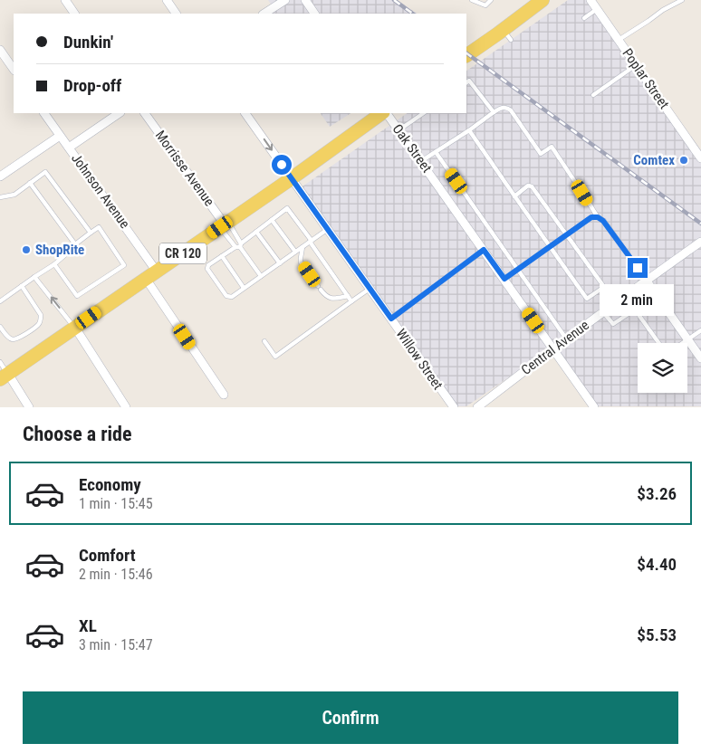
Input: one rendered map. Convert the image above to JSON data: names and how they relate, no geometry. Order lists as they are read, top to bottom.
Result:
{
  "streets": {
    "main road": ["CR 120"],
    "street": [
      "Poplar Street",
      "Oak Street",
      "Morrisse Avenue",
      "Johnson Avenue",
      "Central Avenue",
      "Willow Street"
    ]
  },
  "crossings": [
    ["Oak Street", "Central Avenue"],
    ["Morrisse Avenue", "CR 120"],
    ["Johnson Avenue", "CR 120"],
    ["CR 120", "Willow Street"]
  ],
  "places": ["Comtex", "ShopRite"],
  "page": {
    "banner": ["Dunkin'", "Drop-off"],
    "bubble": "2 min",
    "heading": "Choose a ride",
    "list": [
      {
        "name": "Economy",
        "note": "1 min · 15:45",
        "value": "$3.26"
      },
      {
        "name": "Comfort",
        "note": "2 min · 15:46",
        "value": "$4.40"
      },
      {
        "name": "XL",
        "note": "3 min · 15:47",
        "value": "$5.53"
      }
    ],
    "buttons": "Confirm"
  }
}
